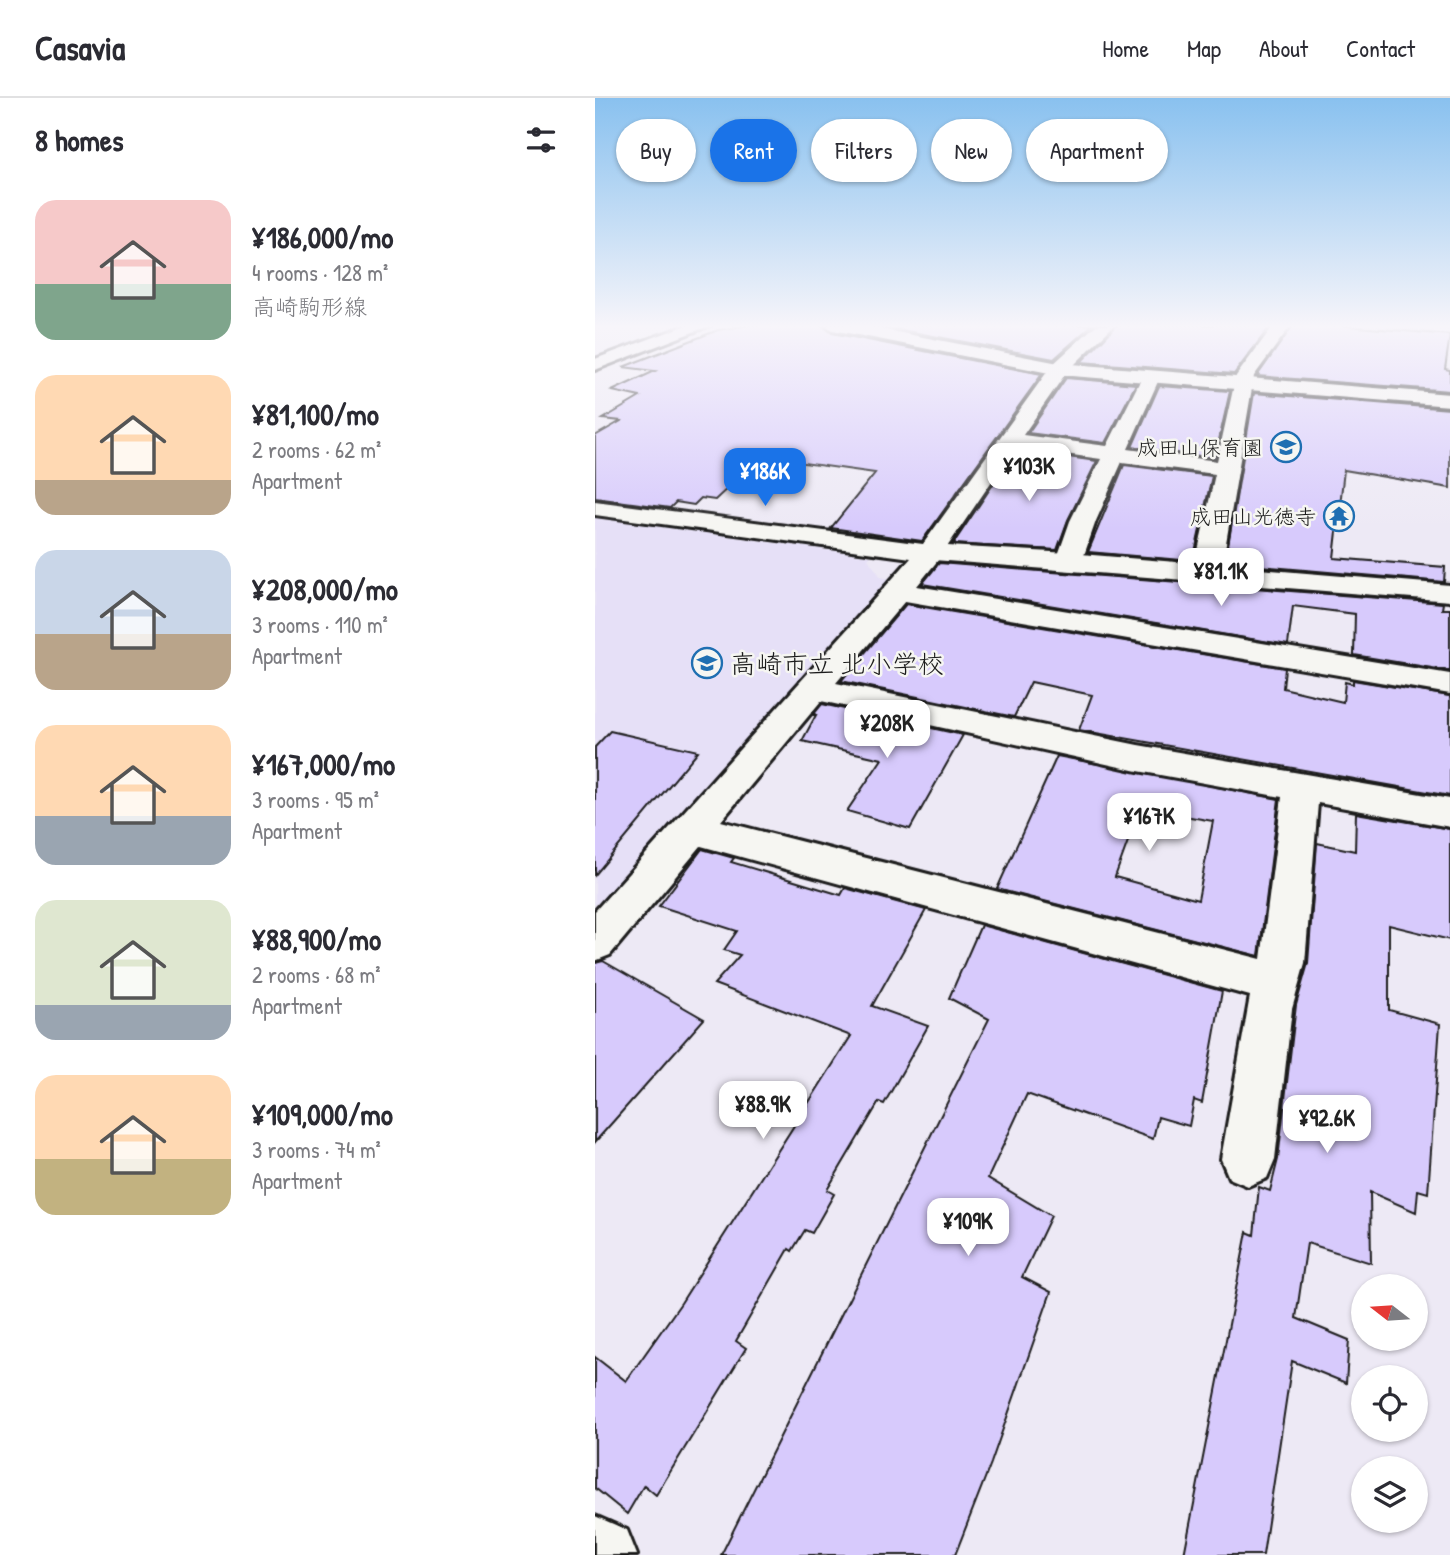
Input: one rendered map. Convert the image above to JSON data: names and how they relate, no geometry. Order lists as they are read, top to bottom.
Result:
{
  "places": {
    "school or university": ["成田山保育園", "高崎市立 北小学校"],
    "temple": ["成田山光徳寺"]
  },
  "north": "left",
  "page": {
    "header": "Casavia",
    "nav": [
      "Home",
      "Map",
      "About",
      "Contact"
    ],
    "heading": "8 homes",
    "chip": [
      "Buy",
      "Rent",
      "Filters",
      "New",
      "Apartment"
    ],
    "list": [
      {
        "name": "¥186,000/mo",
        "note": "4 rooms · 128 m² · 高崎駒形線"
      },
      {
        "name": "¥81,100/mo",
        "note": "2 rooms · 62 m² · Apartment"
      },
      {
        "name": "¥208,000/mo",
        "note": "3 rooms · 110 m² · Apartment"
      },
      {
        "name": "¥167,000/mo",
        "note": "3 rooms · 95 m² · Apartment"
      },
      {
        "name": "¥88,900/mo",
        "note": "2 rooms · 68 m² · Apartment"
      },
      {
        "name": "¥109,000/mo",
        "note": "3 rooms · 74 m² · Apartment"
      }
    ],
    "price": [
      "¥103K",
      "¥186K",
      "¥81.1K",
      "¥208K",
      "¥167K",
      "¥88.9K",
      "¥92.6K",
      "¥109K"
    ]
  }
}
